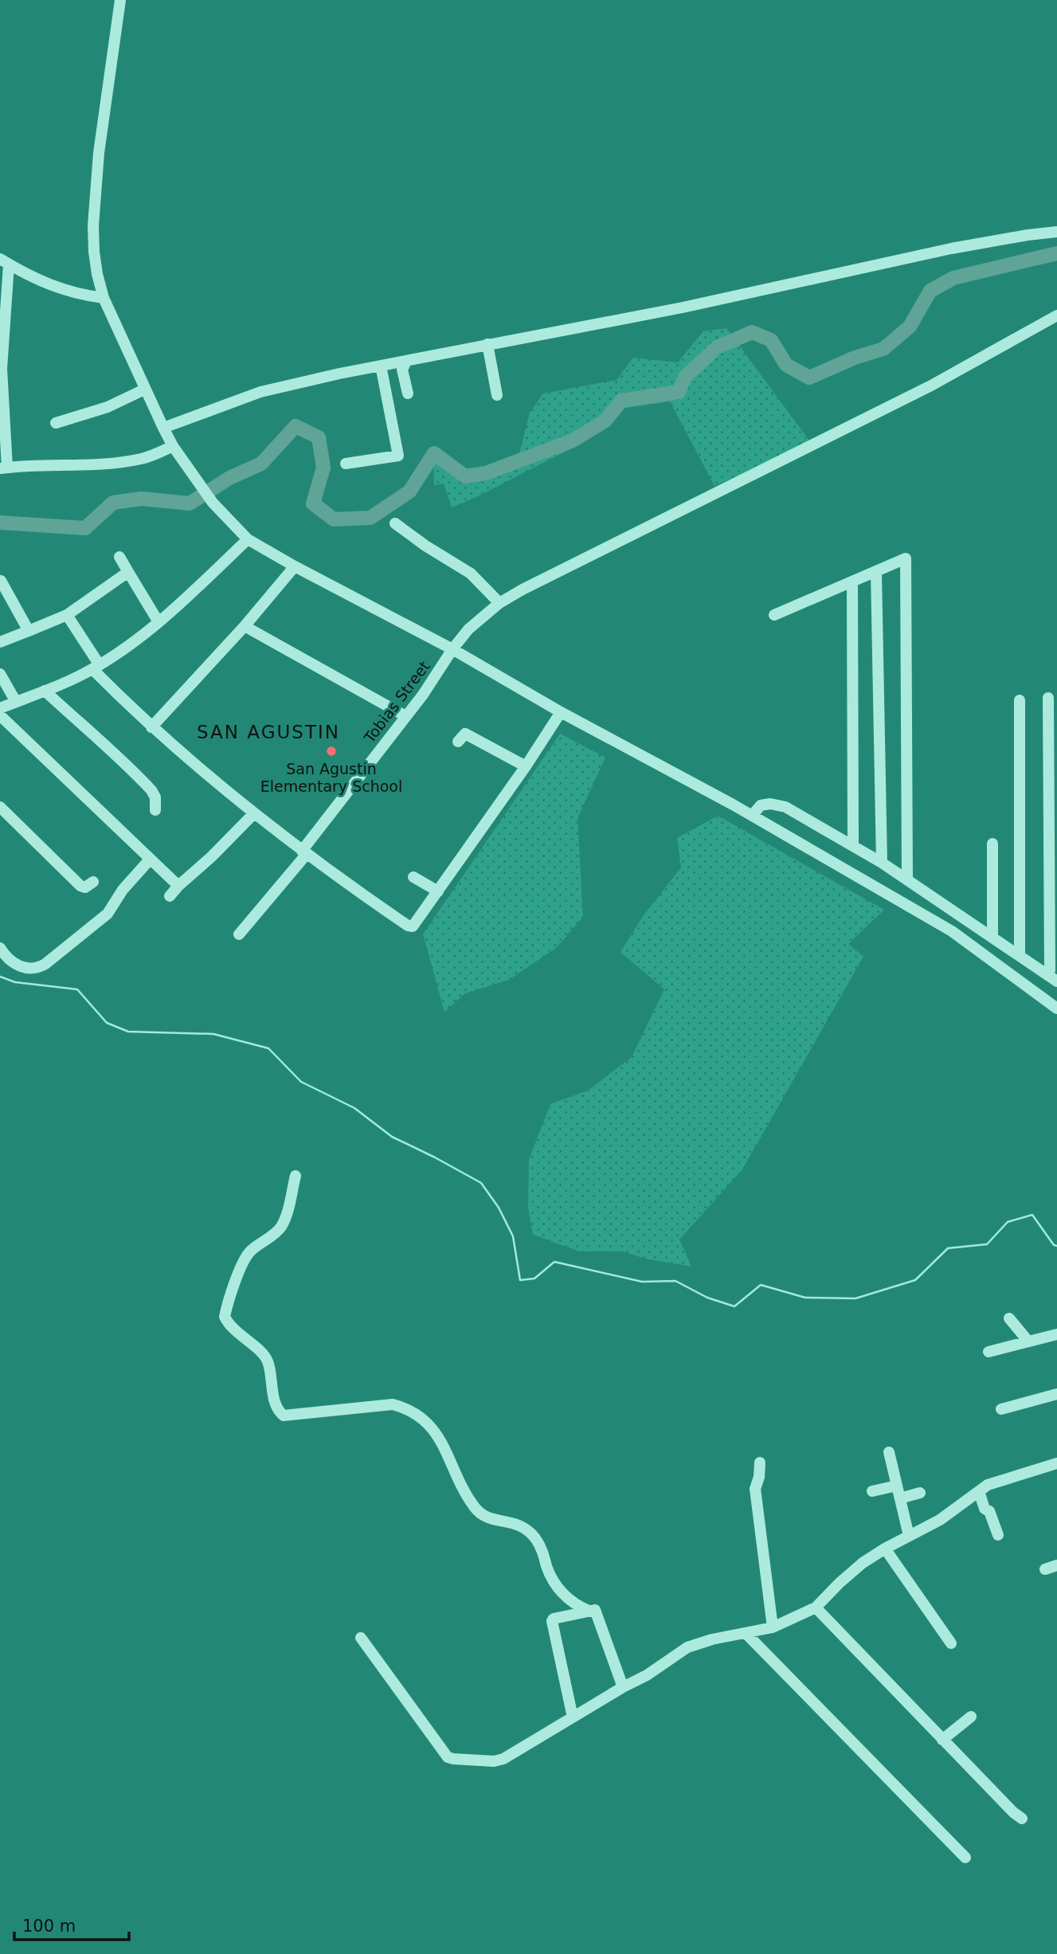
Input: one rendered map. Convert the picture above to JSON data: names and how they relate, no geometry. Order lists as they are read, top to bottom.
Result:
{
  "streets": {
    "street": ["Tobias Street"]
  },
  "districts": ["SAN AGUSTIN"],
  "places": ["San Agustin Elementary School"],
  "scale_bar": "100 m"
}
